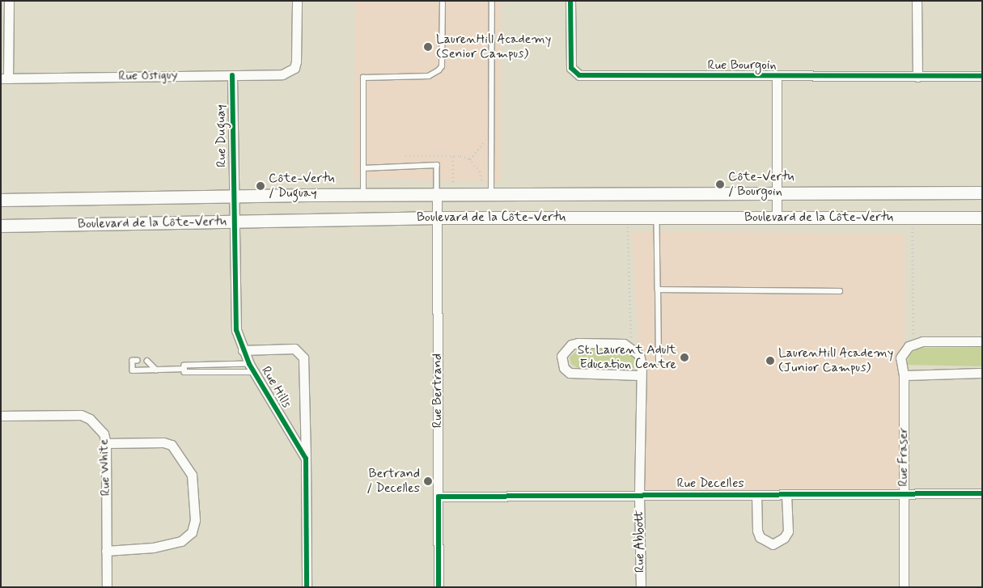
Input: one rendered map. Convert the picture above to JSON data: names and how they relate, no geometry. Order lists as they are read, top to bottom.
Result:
{
  "streets": {
    "main road": ["Boulevard de la Côte-Vertu"],
    "street": [
      "Rue Bourgoin",
      "Rue Ostiguy",
      "Rue Duguay",
      "Rue Hills",
      "Rue Bertrand",
      "Rue Fraser",
      "Rue White",
      "Rue Decelles",
      "Rue Abbott"
    ]
  },
  "crossings": [
    ["Rue Bourgoin", "Boulevard de la Côte-Vertu"],
    ["Rue Ostiguy", "Rue Duguay"],
    ["Rue Duguay", "Boulevard de la Côte-Vertu"],
    ["Rue Duguay", "Rue Hills"],
    ["Boulevard de la Côte-Vertu", "Rue Hills"],
    ["Boulevard de la Côte-Vertu", "Rue Bertrand"],
    ["Rue Bertrand", "Rue Decelles"],
    ["Rue Fraser", "Rue Decelles"],
    ["Rue Decelles", "Rue Abbott"]
  ],
  "places": [
    "LaurenHill Academy (Senior Campus)",
    "Côte-Vertu / Bourgoin",
    "Côte-Vertu / Duguay",
    "St. Laurent Adult Education Centre",
    "LaurenHill Academy (Junior Campus)",
    "Bertrand / Decelles"
  ]
}
